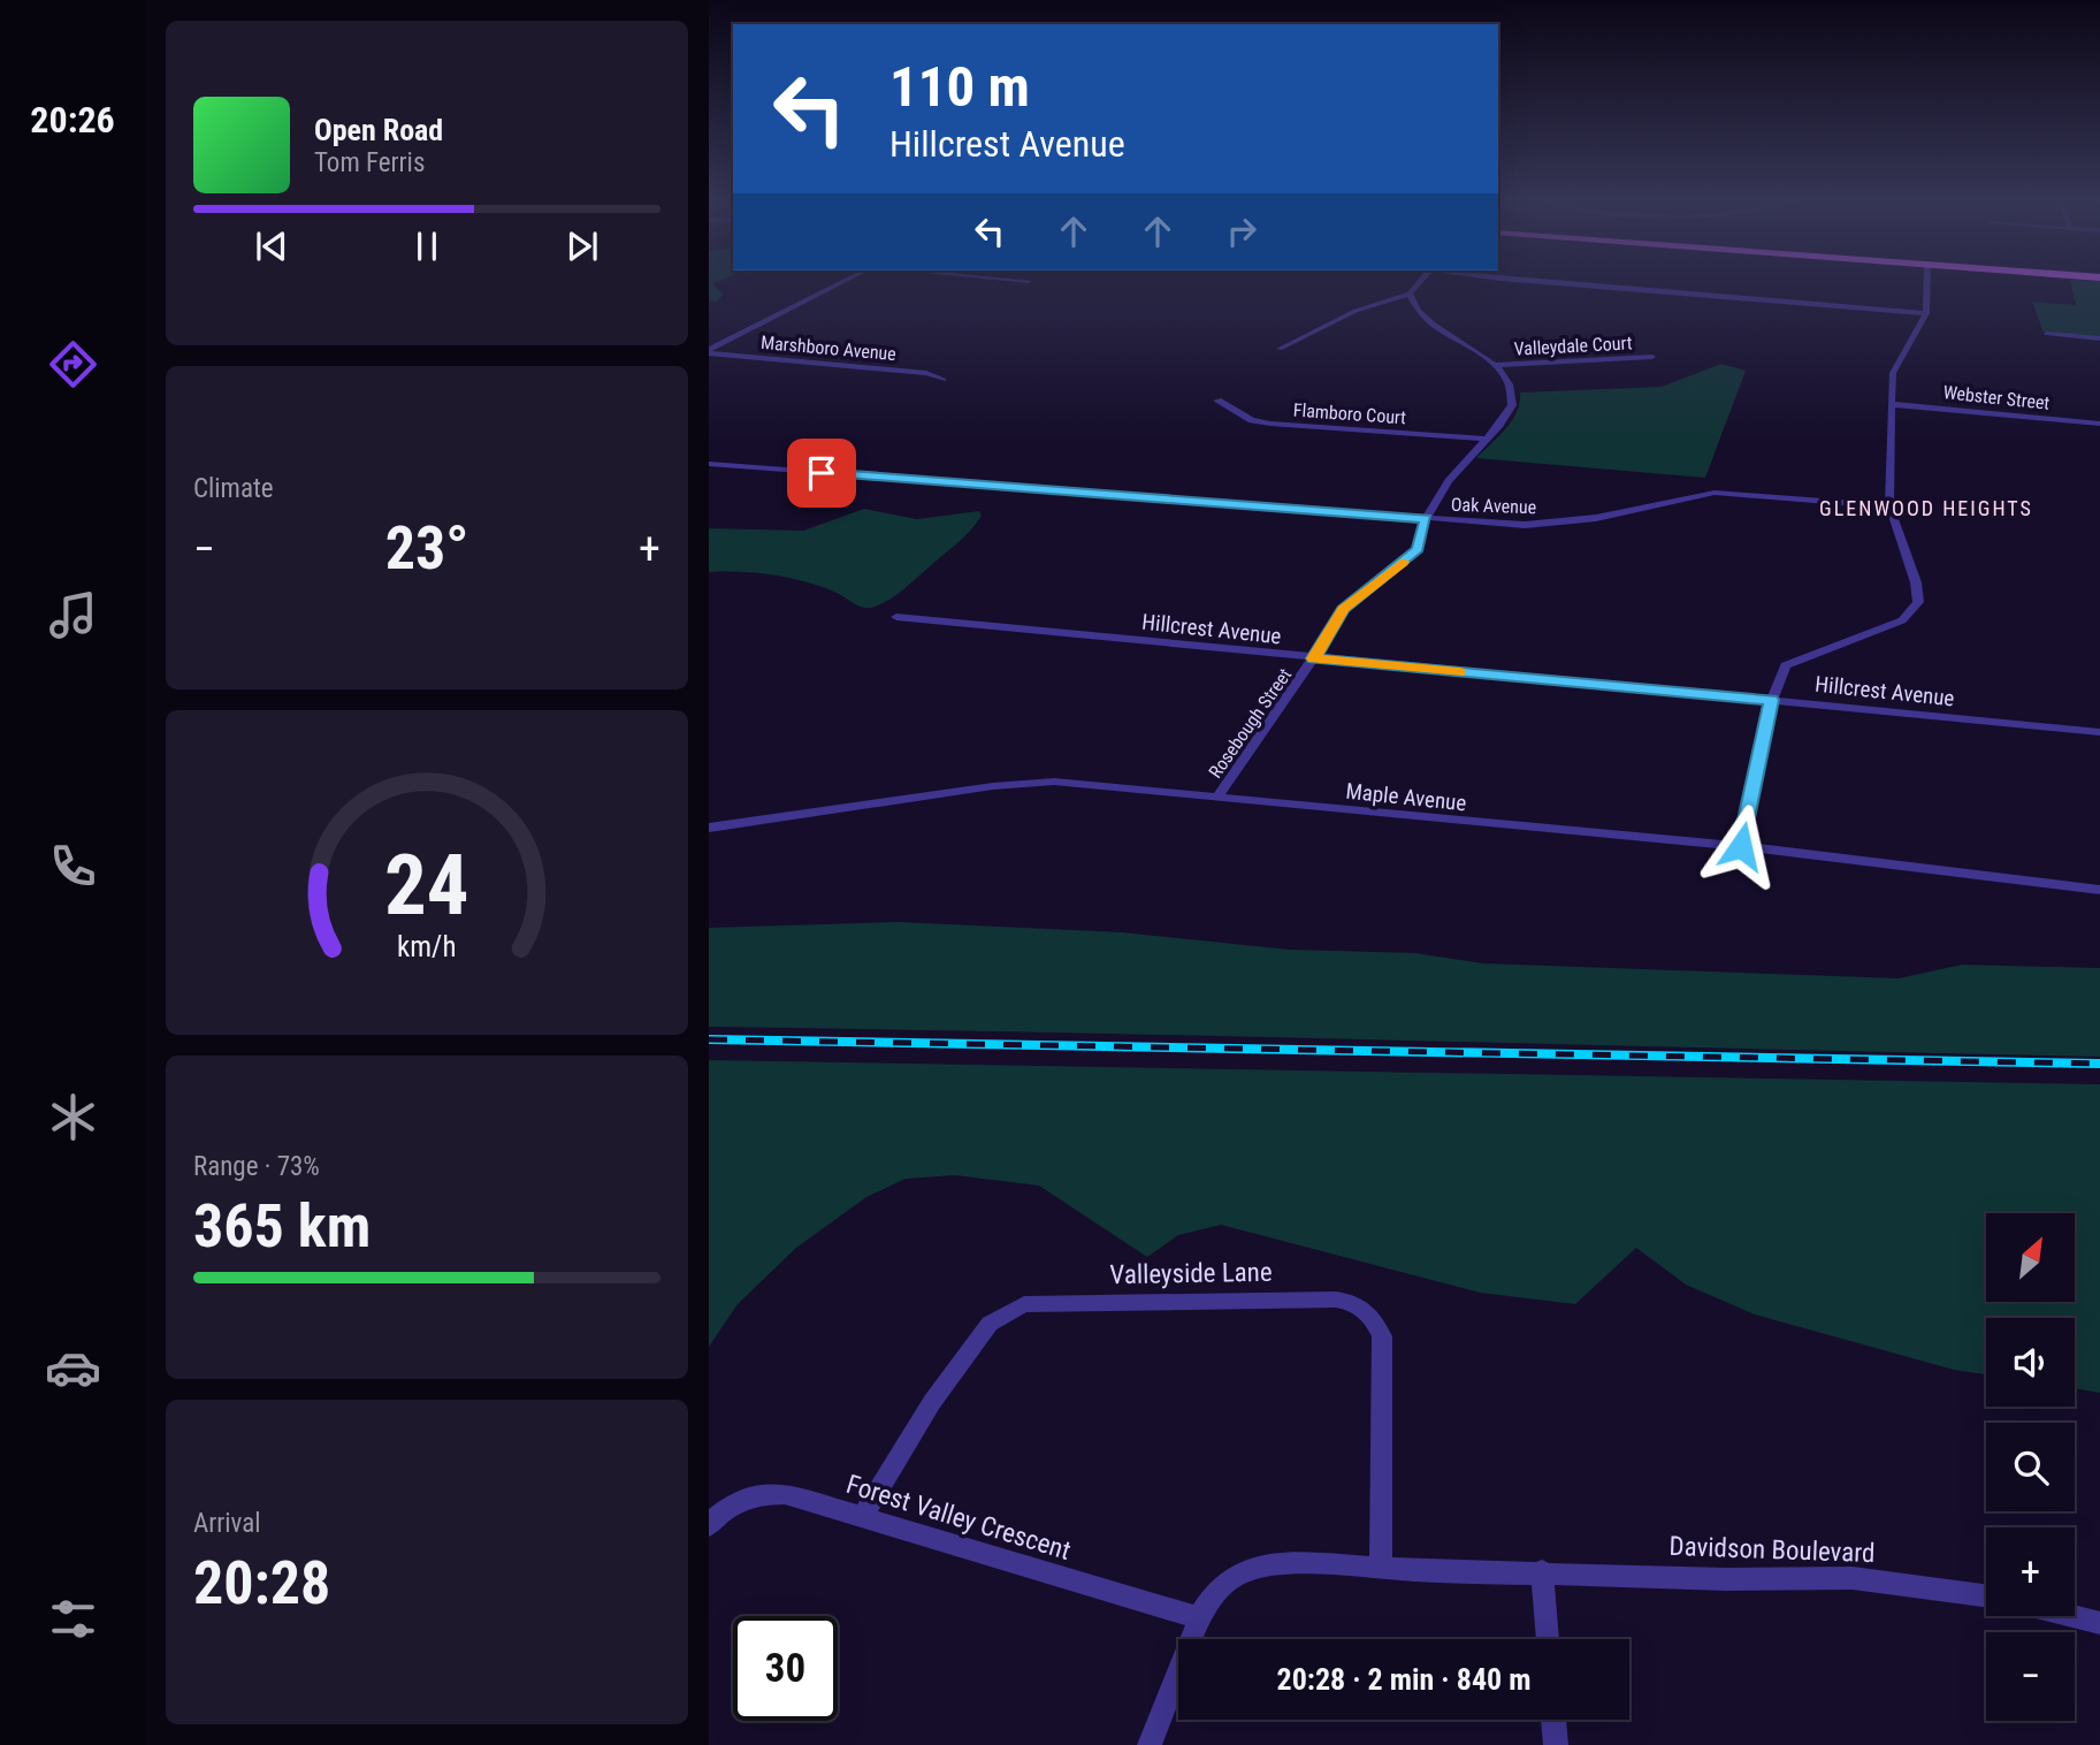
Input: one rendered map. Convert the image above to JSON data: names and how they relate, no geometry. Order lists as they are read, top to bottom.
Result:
{
  "streets": {
    "street": [
      "Valleydale Court",
      "Marshboro Avenue",
      "Webster Street",
      "Flamboro Court",
      "Oak Avenue",
      "Hillcrest Avenue",
      "Rosebough Street",
      "Maple Avenue",
      "Valleyside Lane",
      "Forest Valley Crescent",
      "Davidson Boulevard"
    ]
  },
  "crossings": [
    ["Valleydale Court", "Rosebough Street"],
    ["Flamboro Court", "Rosebough Street"],
    ["Oak Avenue", "Rosebough Street"],
    ["Hillcrest Avenue", "Rosebough Street"],
    ["Rosebough Street", "Maple Avenue"],
    ["Valleyside Lane", "Forest Valley Crescent"],
    ["Valleyside Lane", "Davidson Boulevard"],
    ["Forest Valley Crescent", "Davidson Boulevard"]
  ],
  "districts": ["GLENWOOD HEIGHTS"],
  "north": "top right",
  "page": {
    "tabs": "20:26",
    "turn": ["110 m", "Hillcrest Avenue"],
    "song": ["Open Road", "Tom Ferris"],
    "tile": [
      "Climate",
      ["Range · 73%", "365 km"],
      ["Arrival", "20:28"]
    ],
    "heat": ["−", "23°", "+"],
    "map_buttons": ["+", "−"],
    "limit": "30",
    "trip": "20:28 · 2 min · 840 m",
    "gauge": ["24", "km/h"]
  }
}
